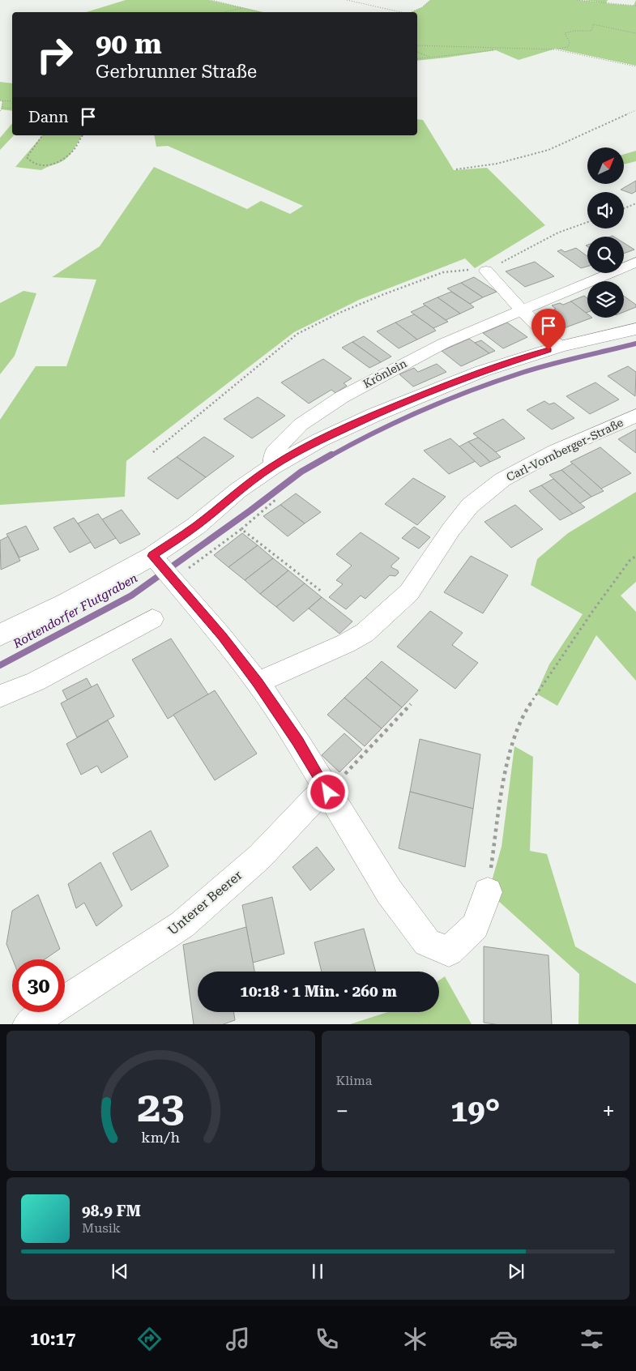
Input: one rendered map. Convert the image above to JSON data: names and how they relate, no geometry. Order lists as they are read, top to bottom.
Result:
{
  "streets": {
    "street": ["Krönlein", "Carl-Vornberger-Straße", "Unterer Beerer"]
  },
  "water": ["Rottendorfer Flutgraben"],
  "north": "top right",
  "page": {
    "turn": ["90 m", "Gerbrunner Straße"],
    "then": "Dann",
    "limit": "30",
    "trip": "10:18 · 1 Min. · 260 m",
    "tile": "Klima",
    "heat": ["−", "19°", "+"],
    "song": ["98.9 FM", "Musik"],
    "tabs": "10:17",
    "gauge": ["23", "km/h"]
  }
}
